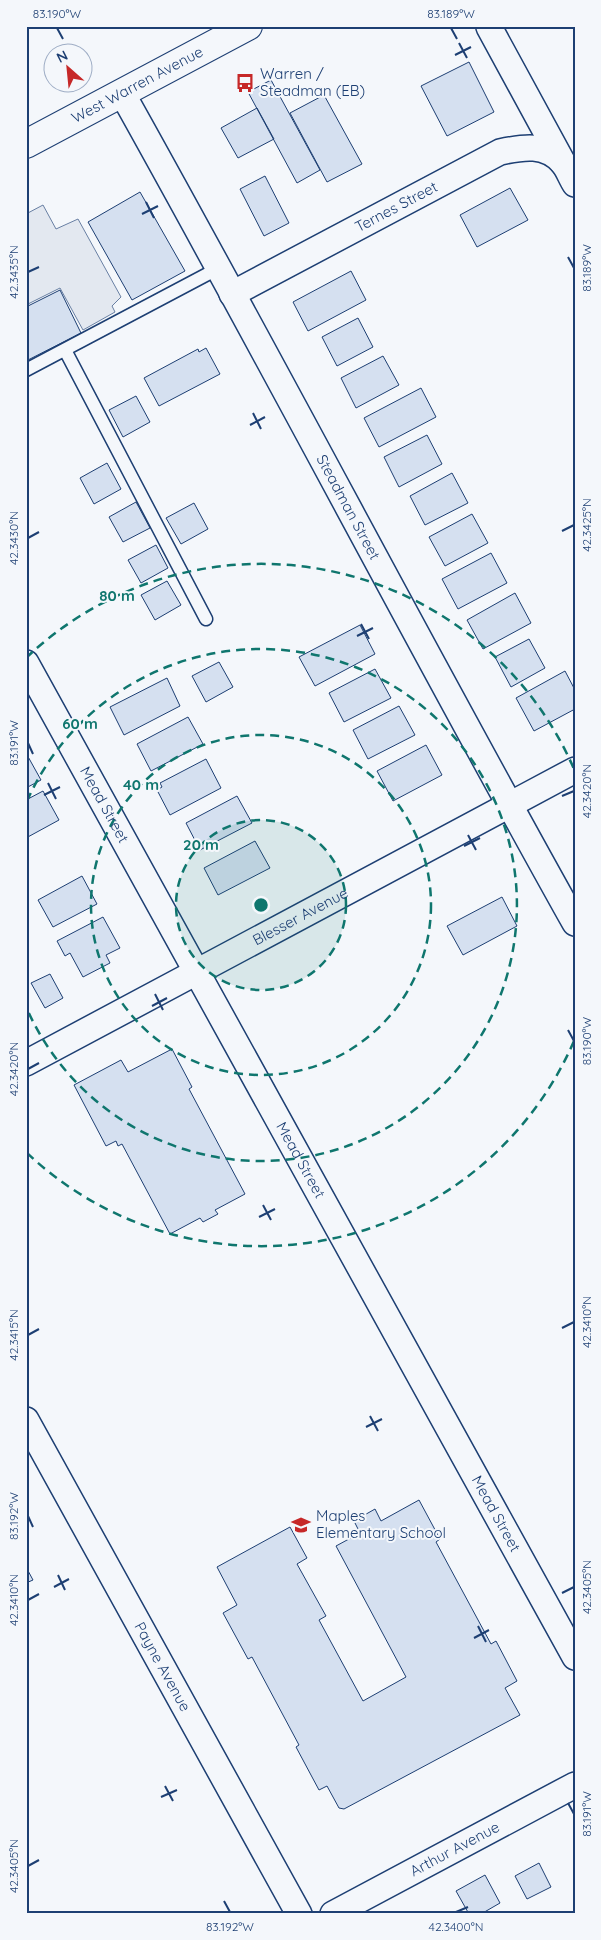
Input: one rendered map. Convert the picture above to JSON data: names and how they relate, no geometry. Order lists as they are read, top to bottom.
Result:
{
  "streets": {
    "main road": ["West Warren Avenue"],
    "street": [
      "Ternes Street",
      "Steadman Street",
      "Mead Street",
      "Blesser Avenue",
      "Payne Avenue",
      "Arthur Avenue"
    ]
  },
  "crossings": [
    ["West Warren Avenue", "Steadman Street"],
    ["Ternes Street", "Steadman Street"],
    ["Steadman Street", "Blesser Avenue"],
    ["Mead Street", "Blesser Avenue"]
  ],
  "places": {
    "bus stop": ["Warren / Steadman (EB)"],
    "school or university": ["Maples Elementary School"]
  },
  "north": "top left",
  "coordinates": [
    "83.190°W",
    "83.189°W",
    "42.3435°N",
    "42.3425°N",
    "42.3430°N",
    "83.191°W",
    "42.3420°N",
    "42.3410°N",
    "42.3415°N",
    "83.192°W",
    "42.3405°N",
    "42.3400°N"
  ],
  "rings": [
    "80 m",
    "60 m",
    "40 m",
    "20 m"
  ]
}
